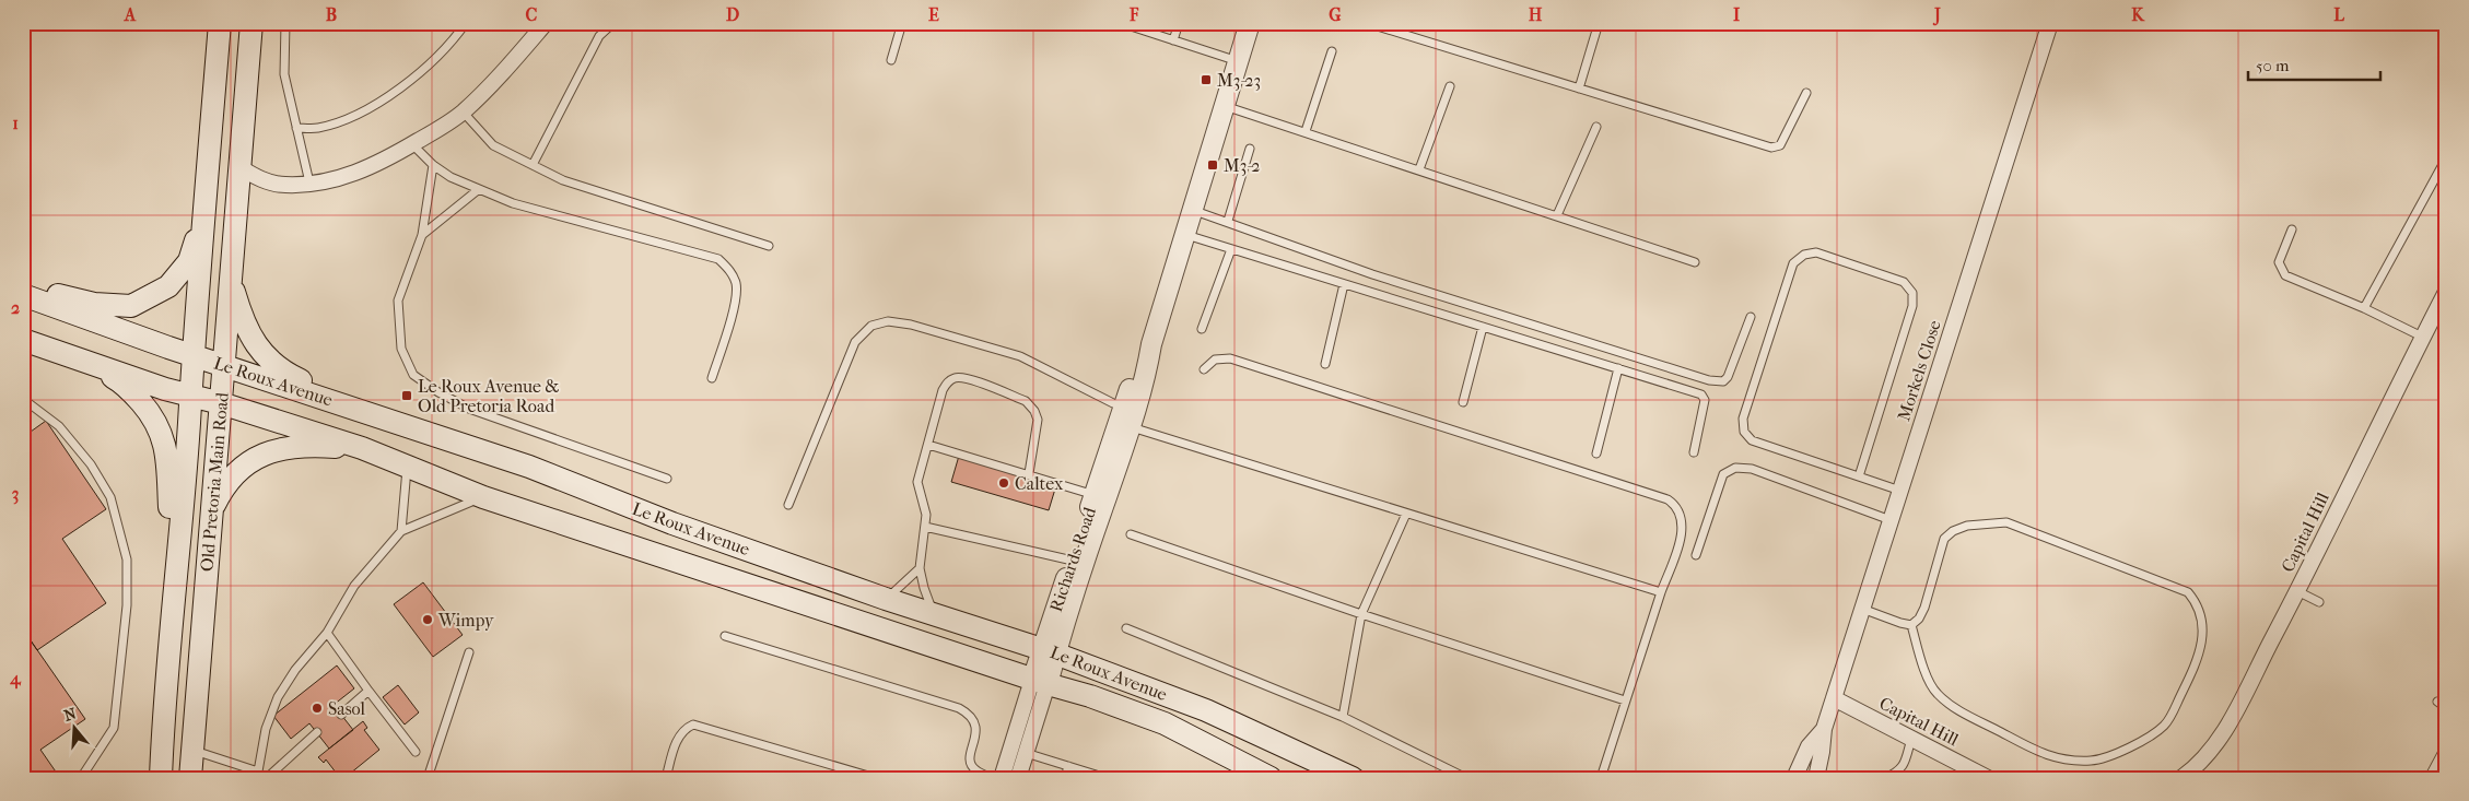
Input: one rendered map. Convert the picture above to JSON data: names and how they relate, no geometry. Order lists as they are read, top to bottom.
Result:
{
  "streets": {
    "main road": ["Le Roux Avenue", "Old Pretoria Main Road"],
    "street": ["Morkels Close", "Capital Hill", "Richards Road"]
  },
  "crossings": [
    ["Morkels Close", "Capital Hill"],
    ["Le Roux Avenue", "Old Pretoria Main Road"],
    ["Le Roux Avenue", "Richards Road"]
  ],
  "places": {
    "transit": ["M3-23", "M3-2", "Le Roux Avenue & Old Pretoria Road"],
    "other": ["Caltex", "Wimpy", "Sasol"]
  },
  "scale_bar": "50 m",
  "north": "top",
  "grid": {
    "columns": [
      "A",
      "B",
      "C",
      "D",
      "E",
      "F",
      "G",
      "H",
      "I",
      "J",
      "K",
      "L"
    ],
    "rows": [
      "1",
      "2",
      "3",
      "4"
    ]
  }
}
